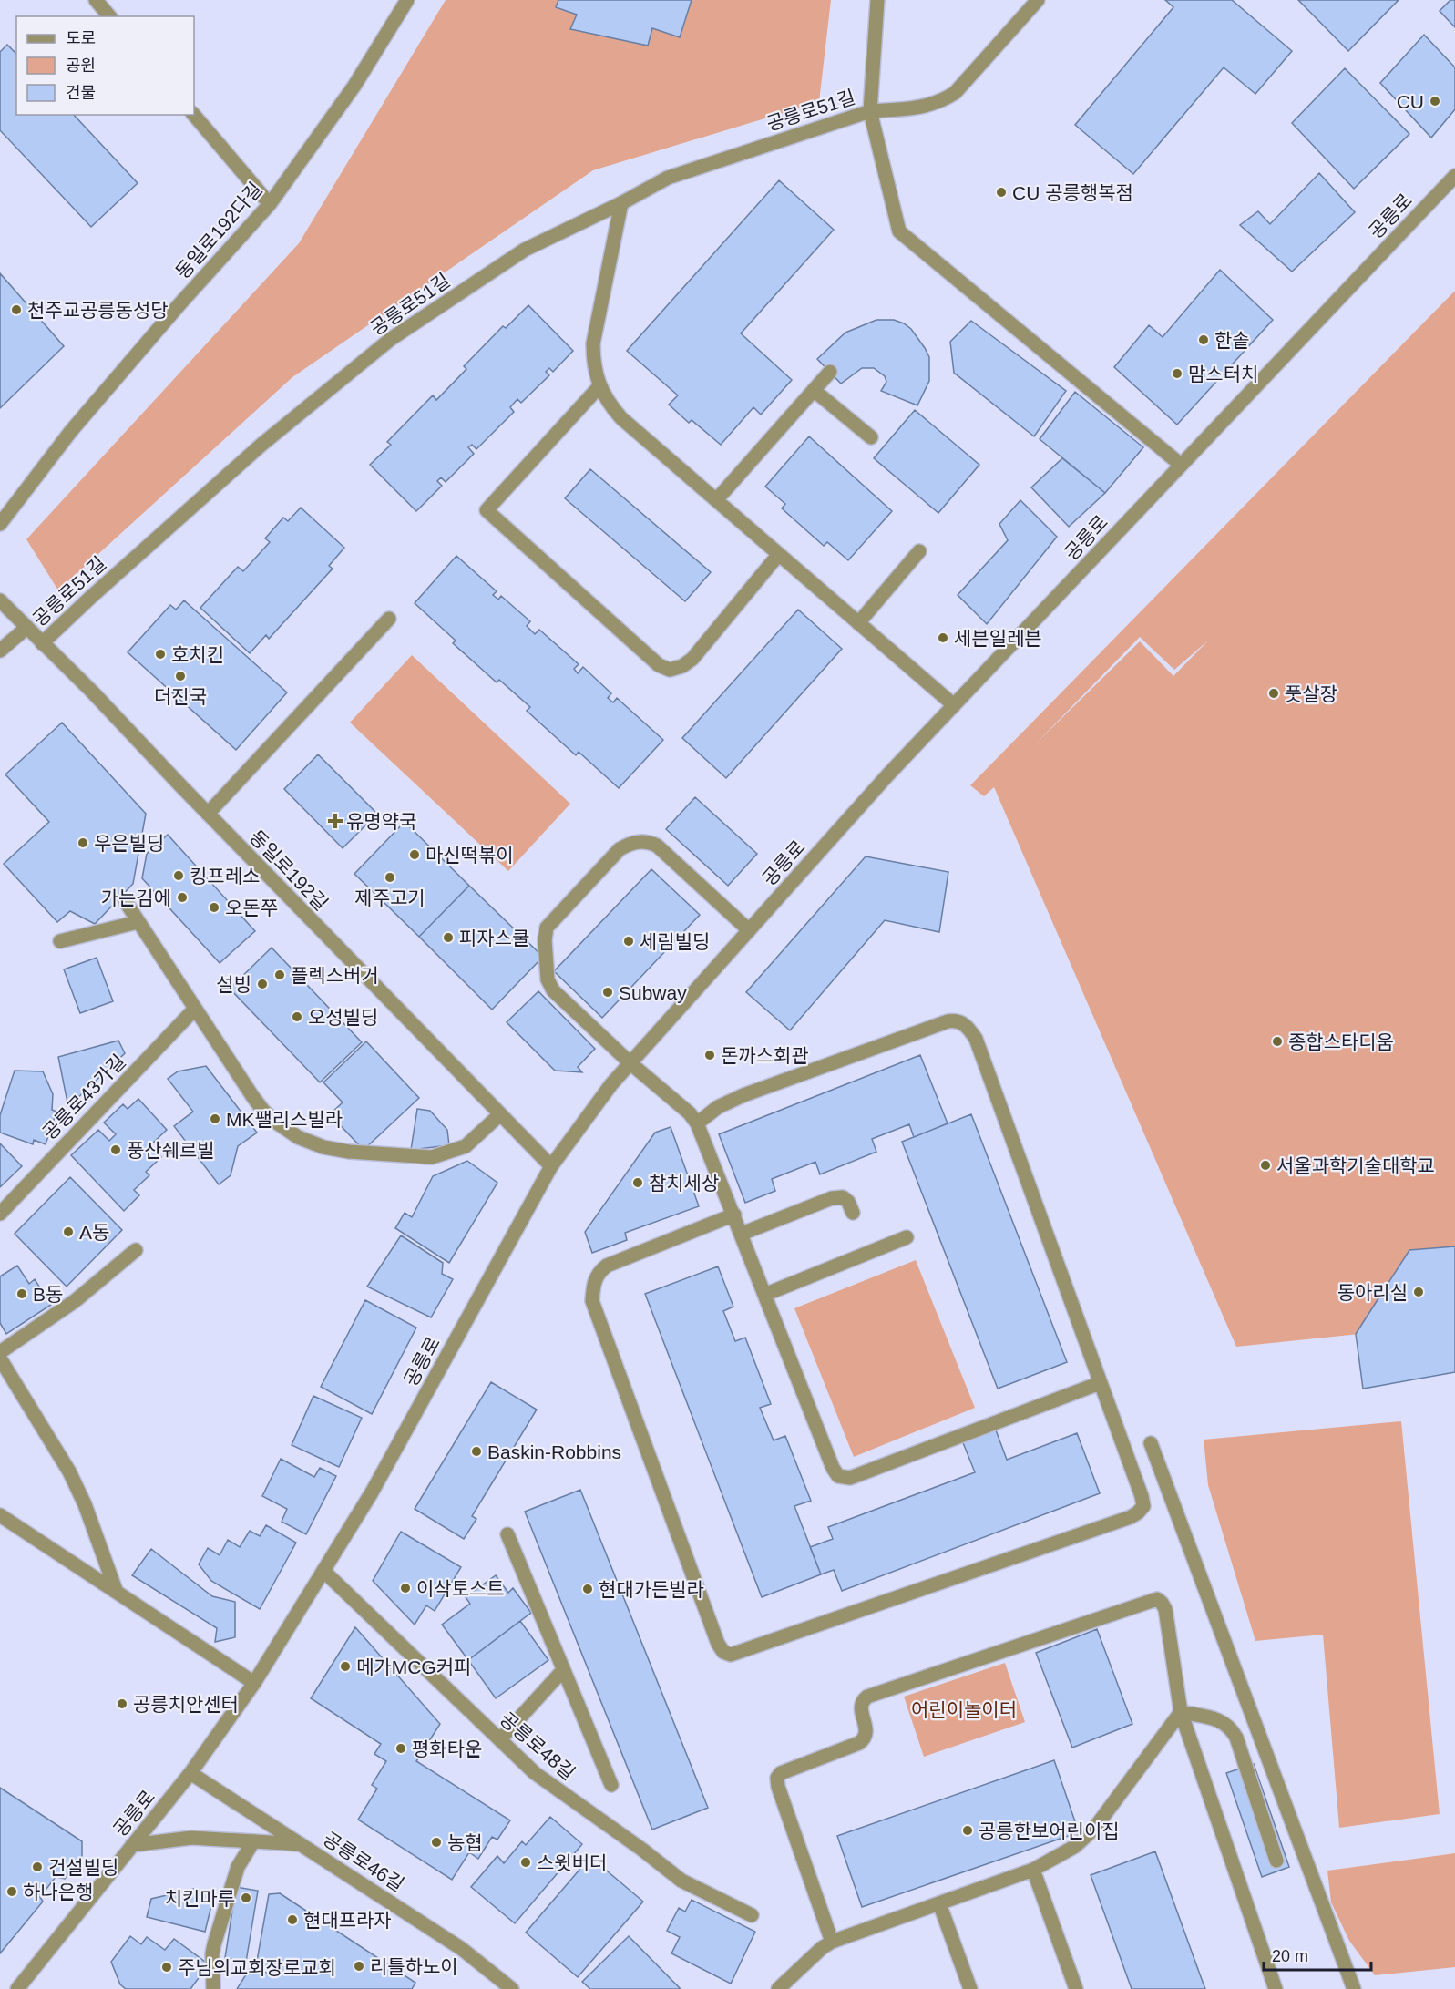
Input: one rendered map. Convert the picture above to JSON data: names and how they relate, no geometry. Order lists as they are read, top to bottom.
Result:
{
  "streets": {
    "street": [
      "공릉로51길",
      "공릉로",
      "동일로192다길",
      "동일로192길",
      "공릉로43가길",
      "공릉로48길",
      "공릉로46길"
    ]
  },
  "crossings": [
    ["공릉로51길", "공릉로"],
    ["공릉로51길", "동일로192길"],
    ["공릉로", "동일로192길"],
    ["공릉로", "공릉로48길"],
    ["공릉로", "공릉로46길"]
  ],
  "parks": ["어린이놀이터"],
  "places": {
    "other": [
      "CU",
      "CU 공릉행복점",
      "천주교공릉동성당",
      "한솥",
      "맘스터치",
      "세븐일레븐",
      "호치킨",
      "더진국",
      "풋살장",
      "우은빌딩",
      "마신떡볶이",
      "킹프레소",
      "제주고기",
      "가는김에",
      "오돈쭈",
      "피자스쿨",
      "세림빌딩",
      "플렉스버거",
      "설빙",
      "Subway",
      "오성빌딩",
      "종합스타디움",
      "돈까스회관",
      "MK팰리스빌라",
      "풍산쉐르빌",
      "서울과학기술대학교",
      "참치세상",
      "A동",
      "동아리실",
      "B동",
      "Baskin-Robbins",
      "이삭토스트",
      "현대가든빌라",
      "메가MCG커피",
      "공릉치안센터",
      "평화타운",
      "공릉한보어린이집",
      "농협",
      "스윗버터",
      "건설빌딩",
      "하나은행",
      "치킨마루",
      "현대프라자",
      "리틀하노이",
      "주님의교회장로교회"
    ],
    "health": ["유명약국"]
  },
  "legend": ["도로", "공원", "건물"],
  "scale_bar": "20 m"
}
